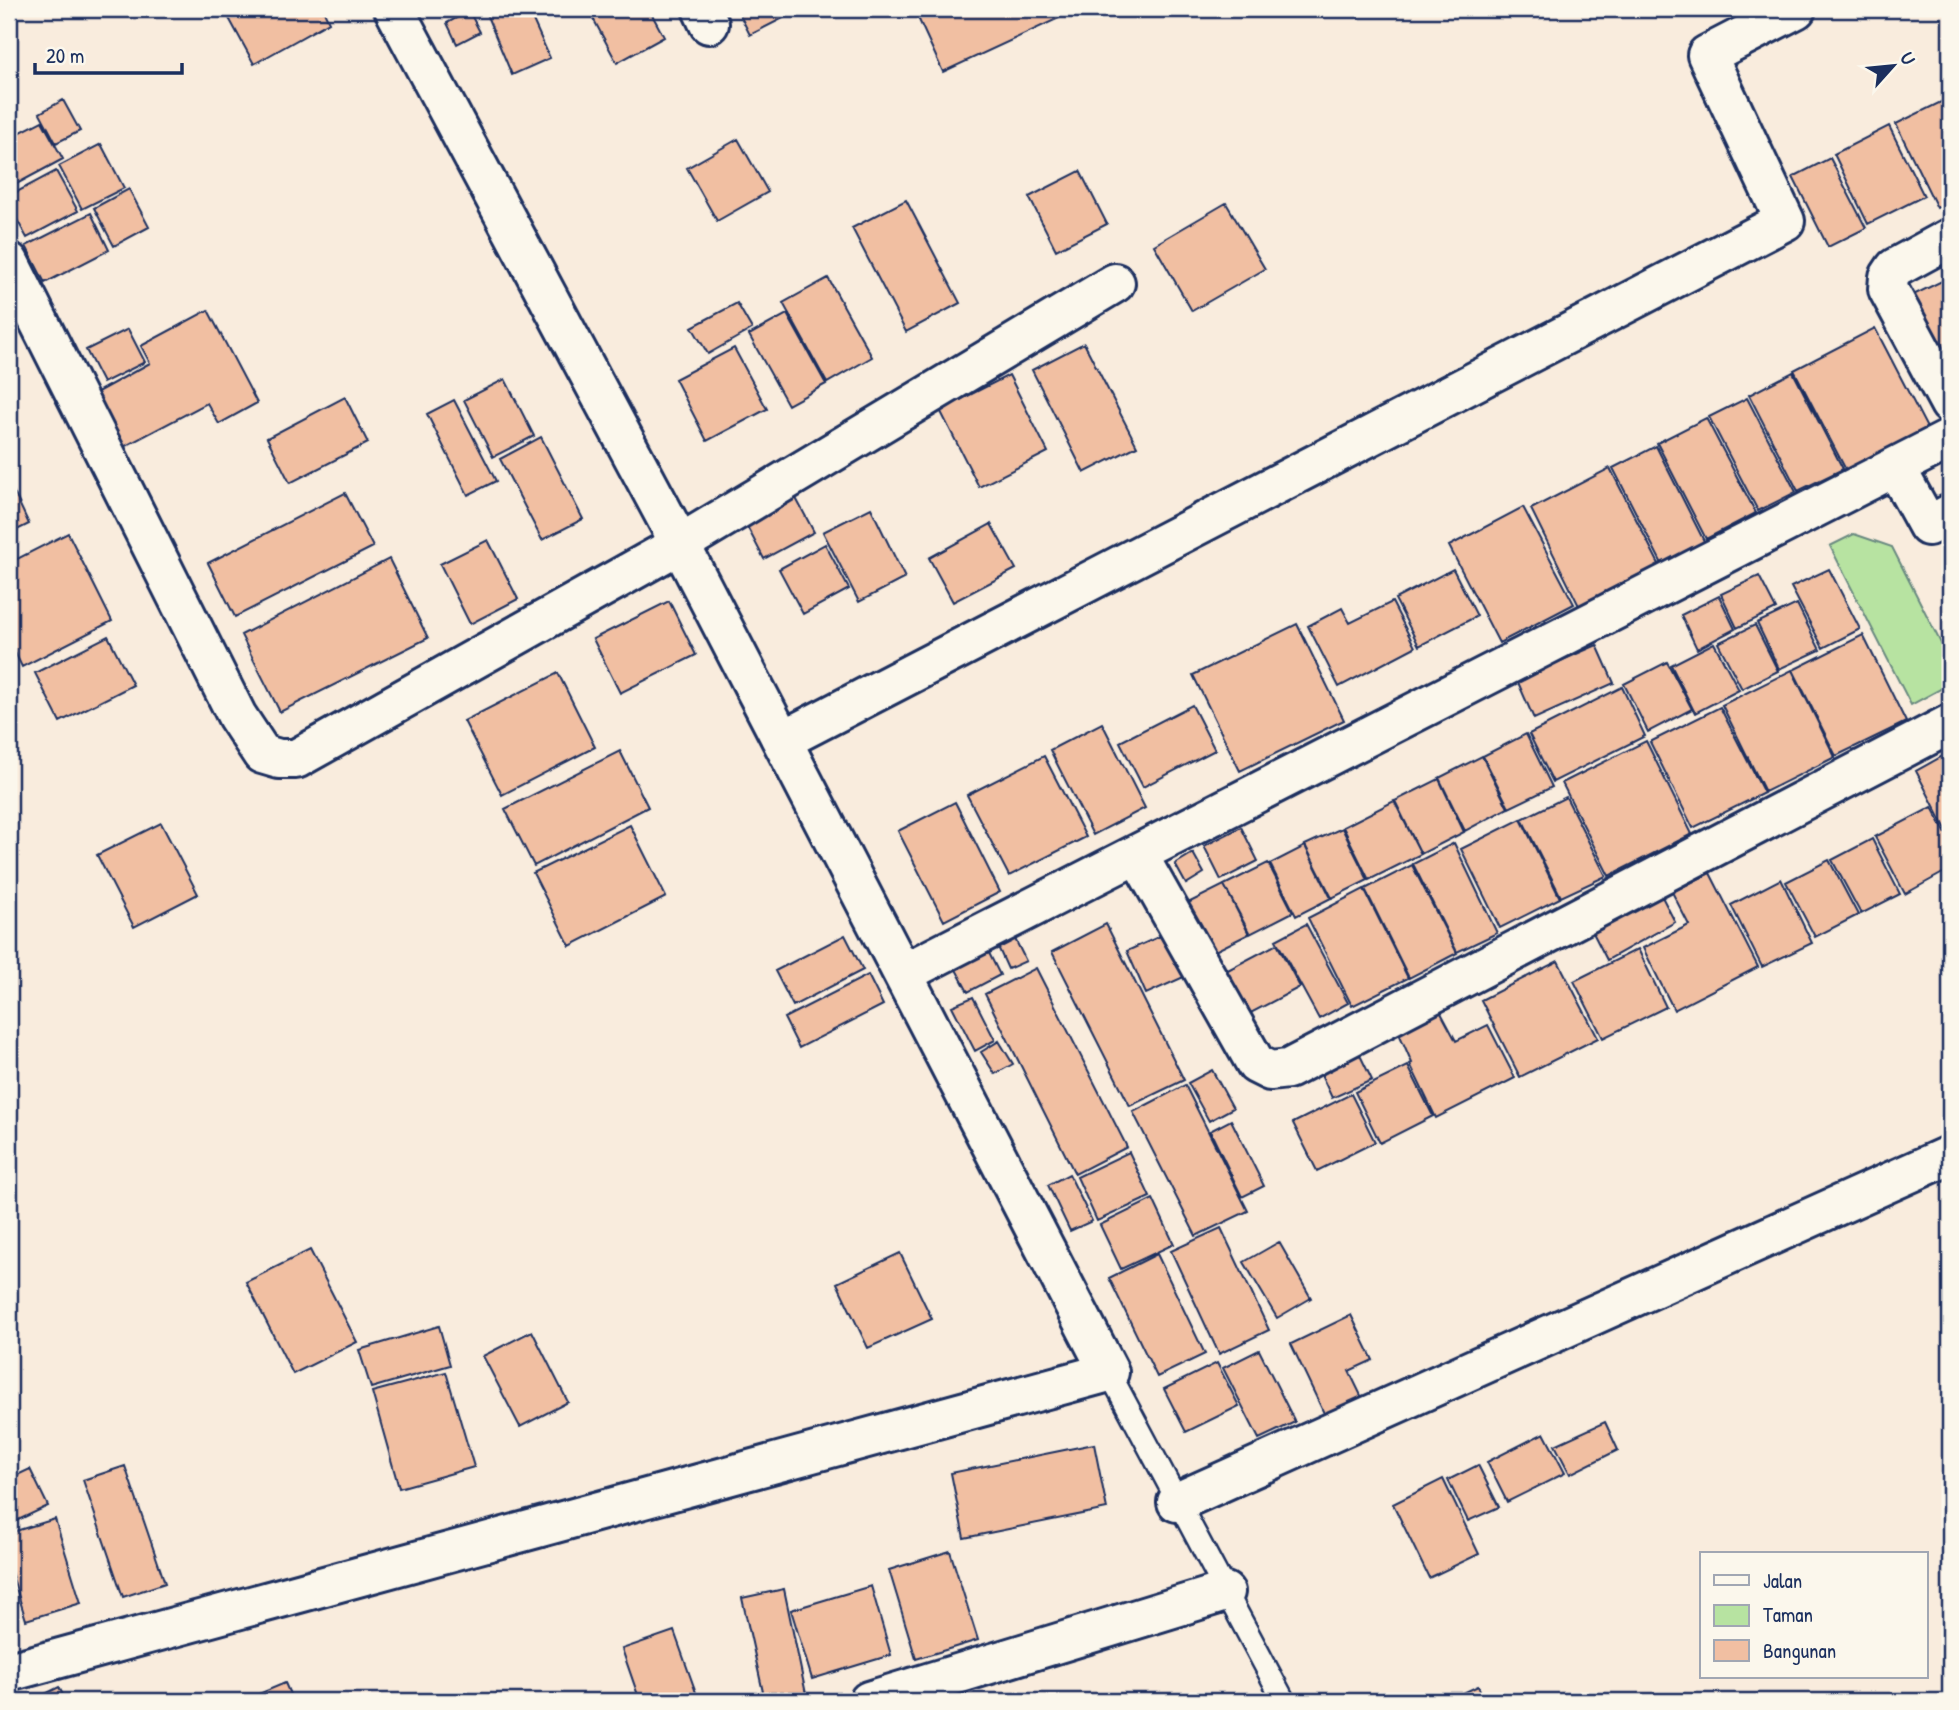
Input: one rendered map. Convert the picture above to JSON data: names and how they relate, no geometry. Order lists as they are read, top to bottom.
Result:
{
  "legend": ["Jalan", "Taman", "Bangunan"],
  "scale_bar": "20 m",
  "north": "top right"
}
